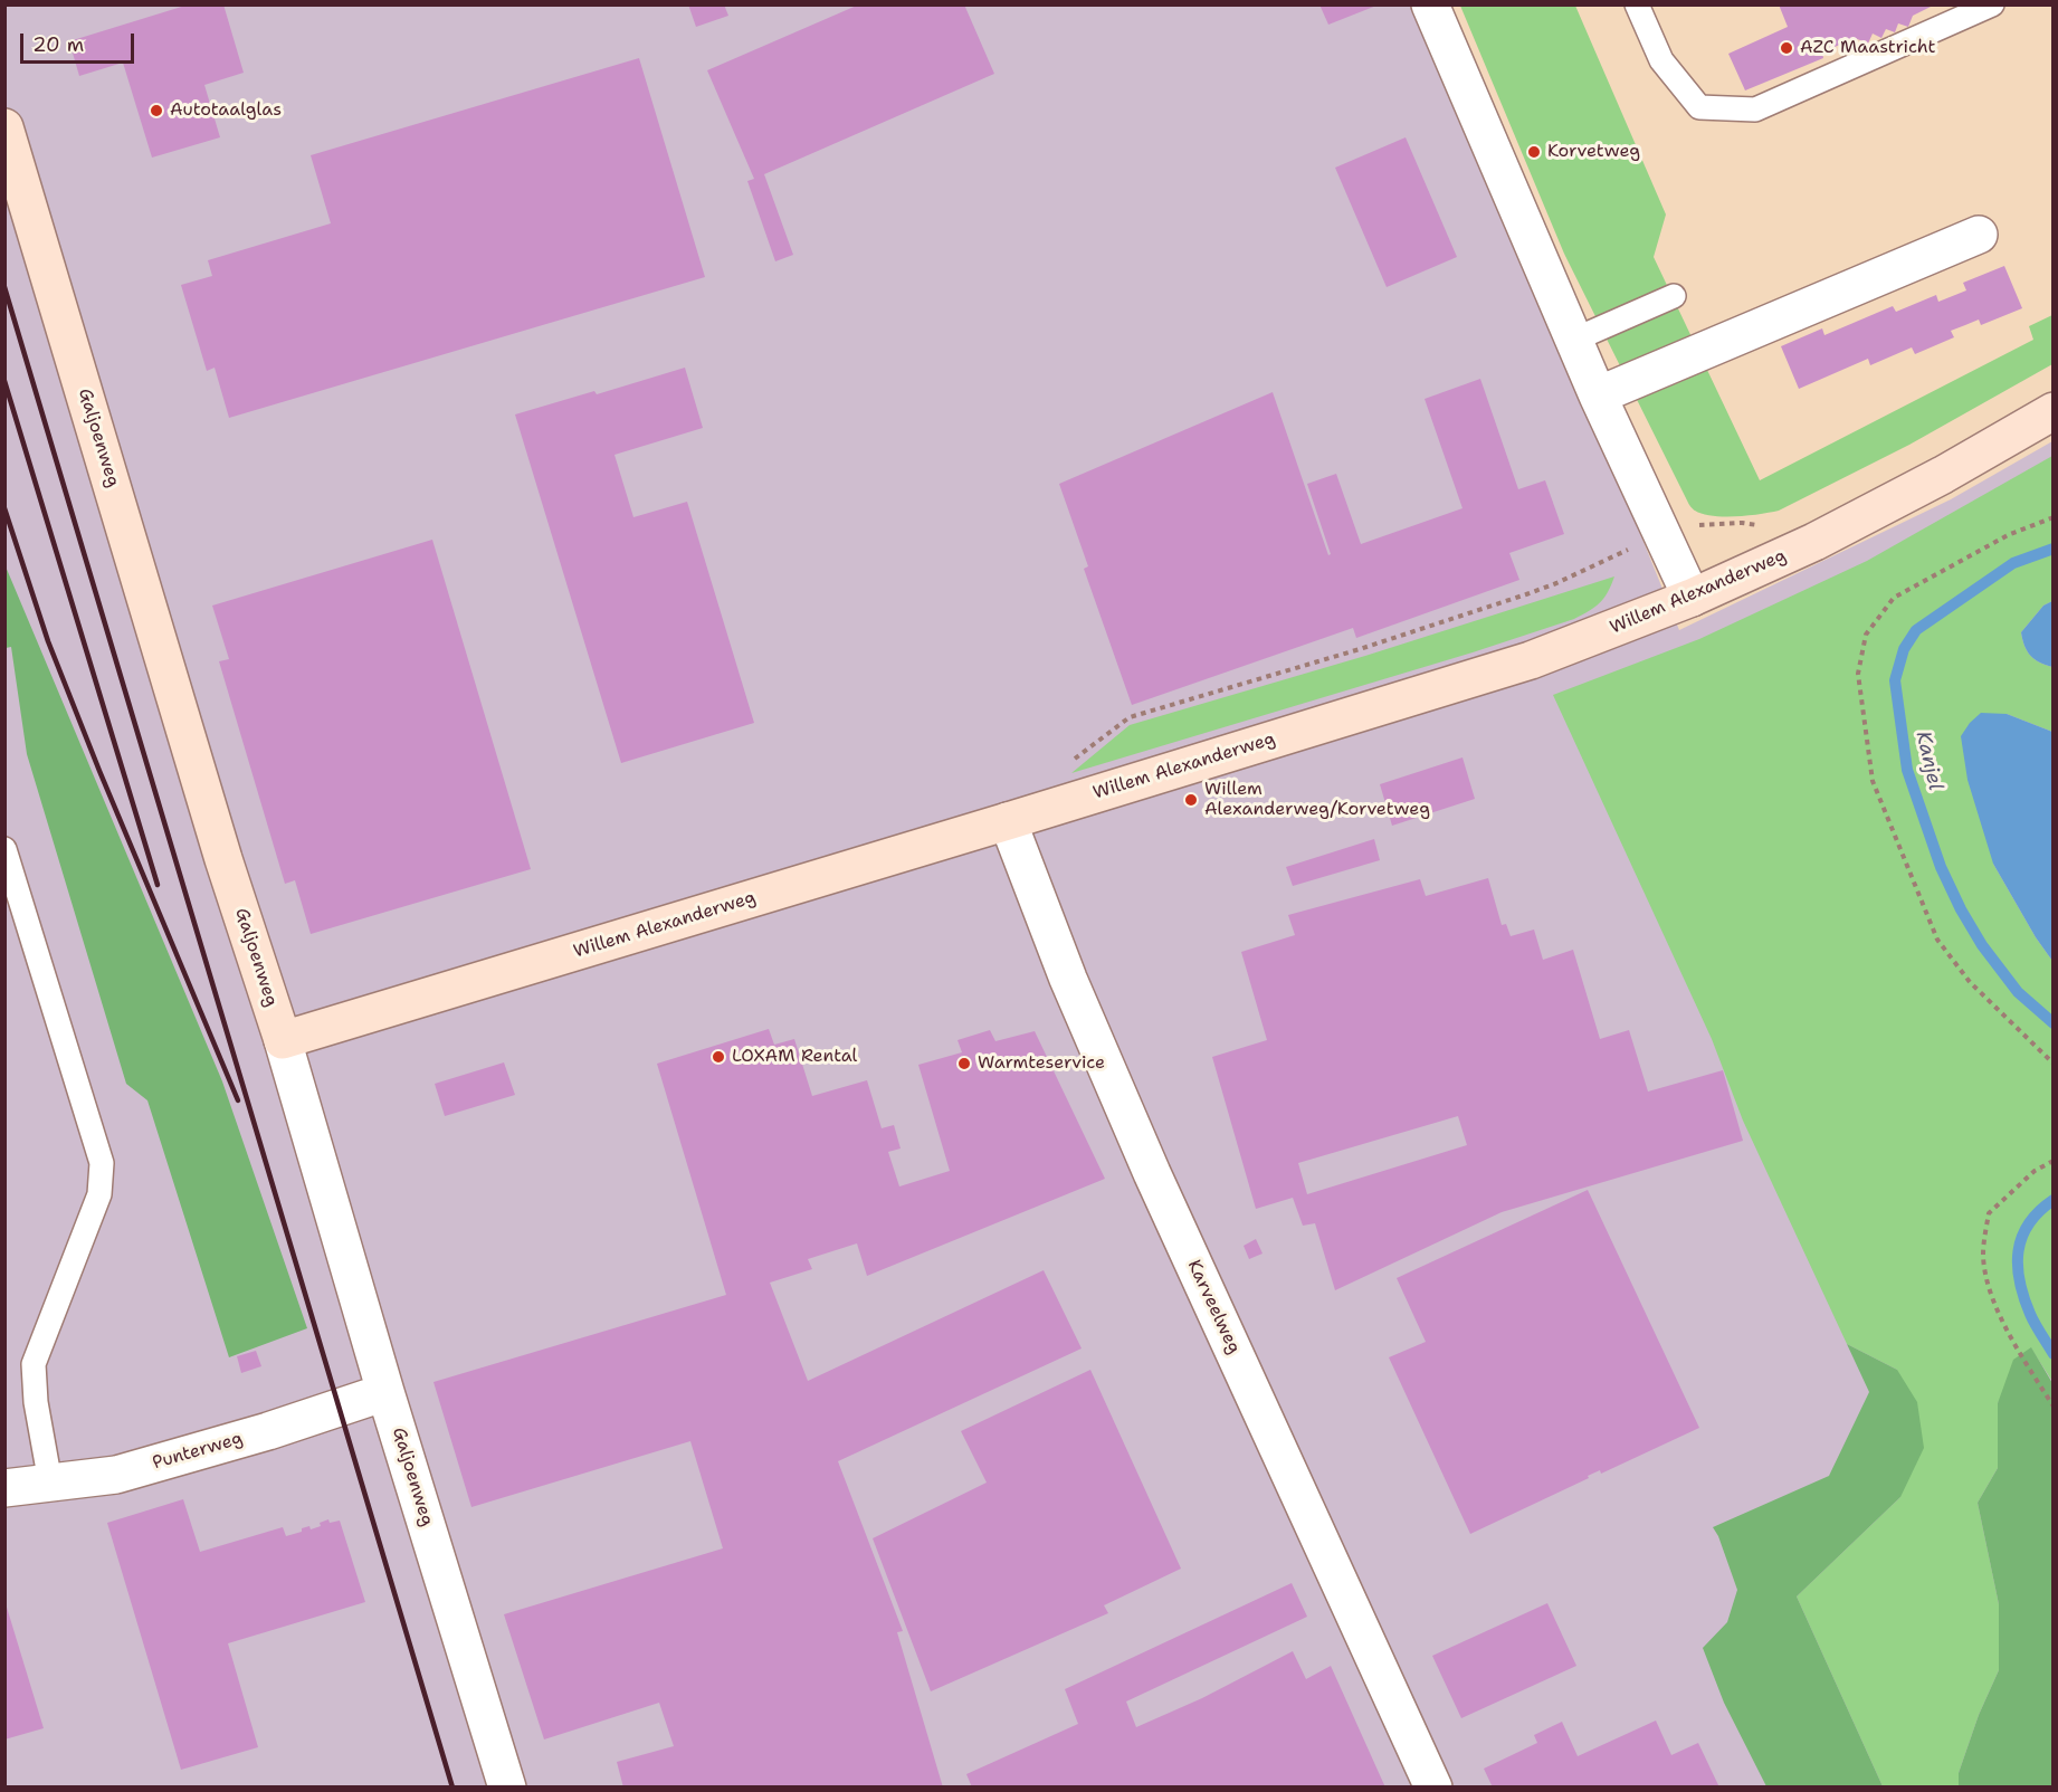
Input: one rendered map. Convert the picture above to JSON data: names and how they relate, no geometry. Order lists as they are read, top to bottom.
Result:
{
  "streets": {
    "street": [
      "Galjoenweg",
      "Willem Alexanderweg",
      "Karveelweg",
      "Punterweg"
    ]
  },
  "crossings": [
    ["Galjoenweg", "Willem Alexanderweg"],
    ["Galjoenweg", "Punterweg"],
    ["Willem Alexanderweg", "Karveelweg"]
  ],
  "water": ["Kanjel"],
  "places": [
    "AZC Maastricht",
    "Autotaalglas",
    "Korvetweg",
    "Willem Alexanderweg/Korvetweg",
    "LOXAM Rental",
    "Warmteservice"
  ],
  "scale_bar": "20 m"
}
